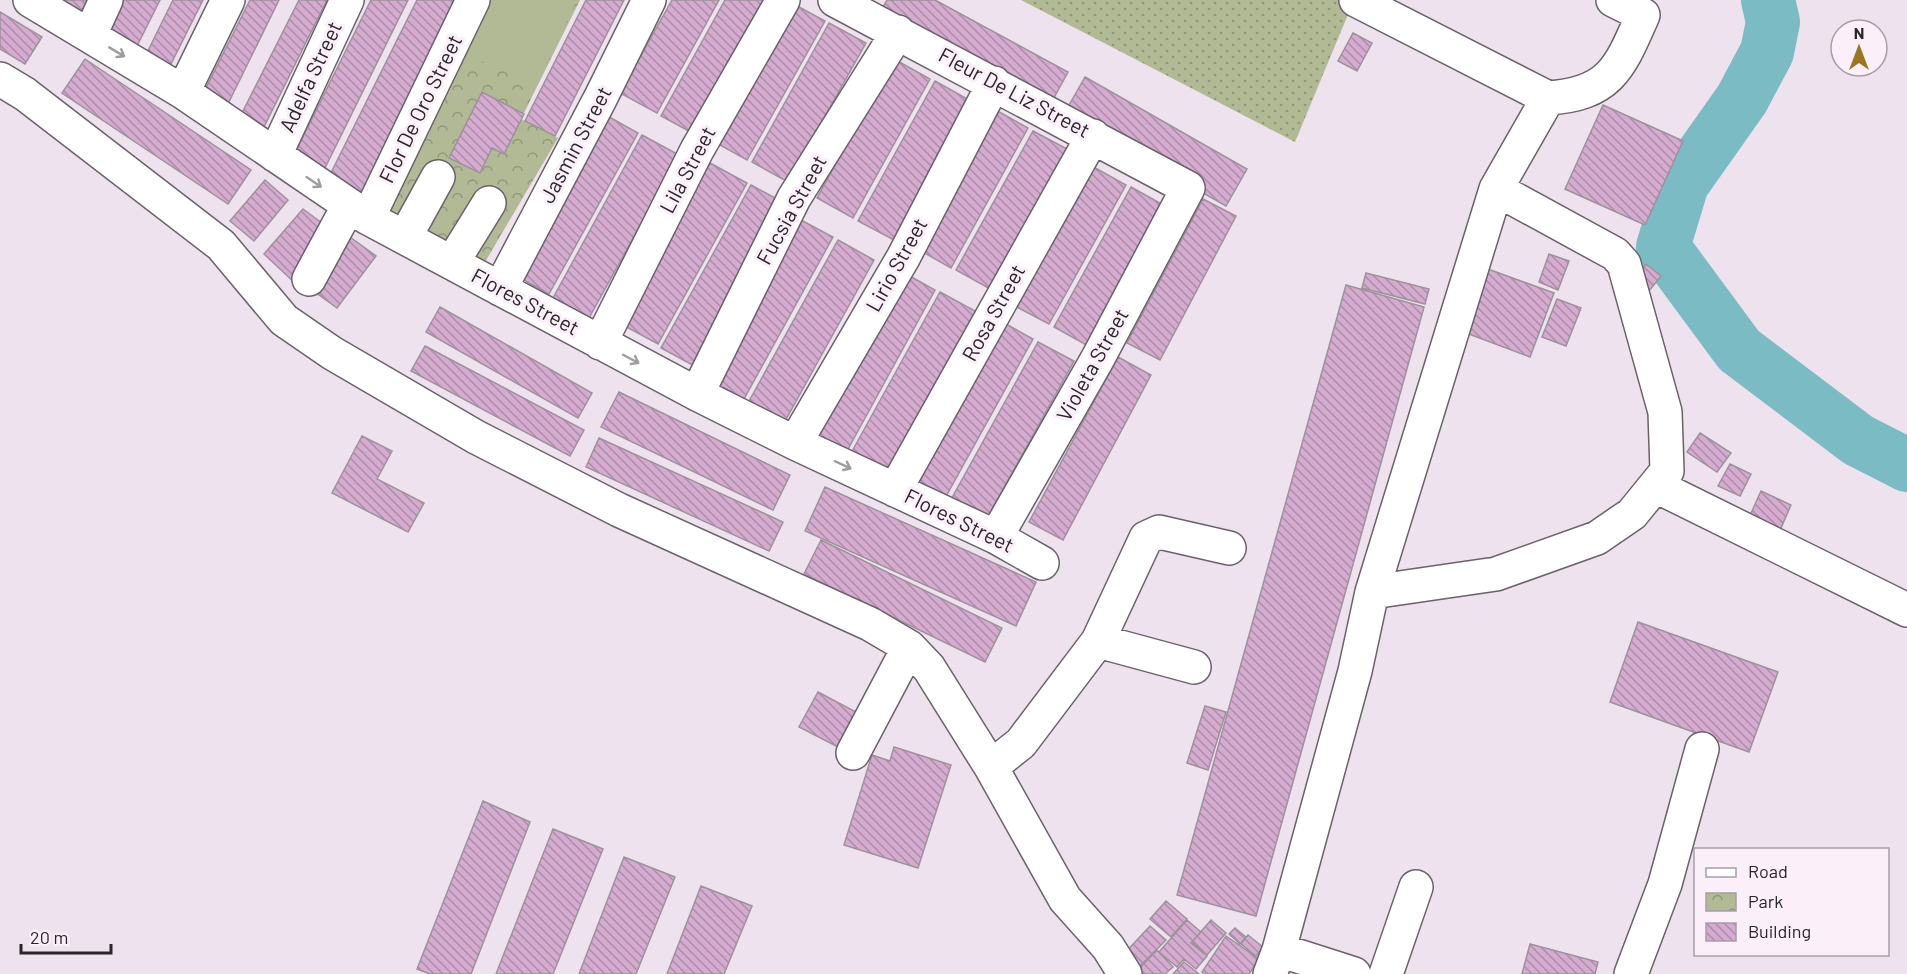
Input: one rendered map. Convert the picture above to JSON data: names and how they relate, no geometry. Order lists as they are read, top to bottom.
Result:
{
  "streets": {
    "street": [
      "Adelfa Street",
      "Fleur De Liz Street",
      "Flor De Oro Street",
      "Jasmin Street",
      "Lila Street",
      "Fucsia Street",
      "Lirio Street",
      "Flores Street",
      "Rosa Street",
      "Violeta Street"
    ]
  },
  "crossings": [
    ["Adelfa Street", "Flores Street"],
    ["Fleur De Liz Street", "Fucsia Street"],
    ["Fleur De Liz Street", "Lirio Street"],
    ["Fleur De Liz Street", "Rosa Street"],
    ["Fleur De Liz Street", "Violeta Street"],
    ["Flor De Oro Street", "Flores Street"],
    ["Jasmin Street", "Flores Street"],
    ["Lila Street", "Flores Street"],
    ["Fucsia Street", "Flores Street"],
    ["Lirio Street", "Flores Street"],
    ["Flores Street", "Rosa Street"],
    ["Flores Street", "Violeta Street"]
  ],
  "legend": ["Road", "Park", "Building"],
  "scale_bar": "20 m",
  "north": "top"
}
